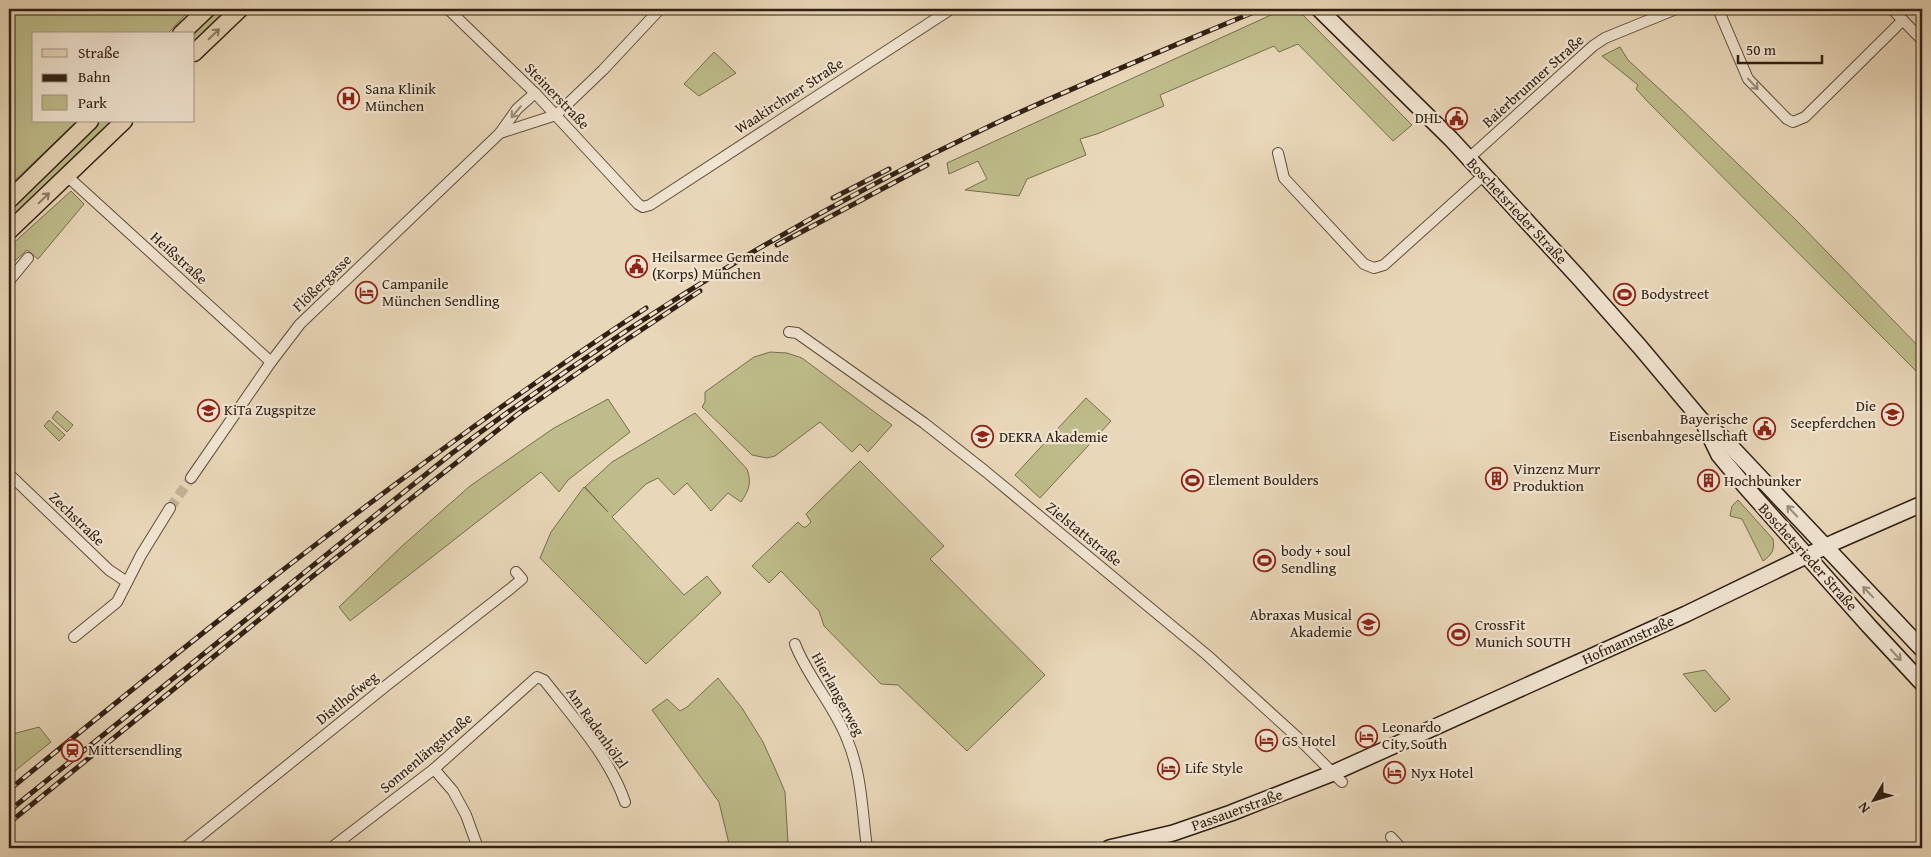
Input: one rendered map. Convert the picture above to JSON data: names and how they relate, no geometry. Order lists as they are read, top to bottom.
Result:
{
  "streets": {
    "main road": ["Boschetsrieder Straße", "Hofmannstraße", "Passauerstraße"],
    "street": [
      "Baierbrunner Straße",
      "Steinerstraße",
      "Waakirchner Straße",
      "Heißstraße",
      "Flößergasse",
      "Zechstraße",
      "Zielstattstraße",
      "Hierlangerweg",
      "Distlhofweg",
      "Am Radenhölzl",
      "Sonnenlängstraße"
    ]
  },
  "crossings": [
    ["Baierbrunner Straße", "Boschetsrieder Straße"],
    ["Steinerstraße", "Waakirchner Straße"],
    ["Steinerstraße", "Flößergasse"],
    ["Boschetsrieder Straße", "Hofmannstraße"],
    ["Heißstraße", "Flößergasse"],
    ["Zielstattstraße", "Hofmannstraße"],
    ["Zielstattstraße", "Passauerstraße"],
    ["Hofmannstraße", "Passauerstraße"],
    ["Am Radenhölzl", "Sonnenlängstraße"]
  ],
  "places": {
    "hospital": ["Sana Klinik München"],
    "public building": ["DHL", "Heilsarmee Gemeinde (Korps) München", "Bayerische Eisenbahngesellschaft"],
    "hotel": [
      "Campanile München Sendling",
      "Leonardo City South",
      "GS Hotel",
      "Life Style",
      "Nyx Hotel"
    ],
    "sports": [
      "Bodystreet",
      "Element Boulders",
      "body + soul Sendling",
      "CrossFit Munich SOUTH"
    ],
    "school or university": [
      "KiTa Zugspitze",
      "Die Seepferdchen",
      "DEKRA Akademie",
      "Abraxas Musical Akademie"
    ],
    "building": ["Vinzenz Murr Produktion", "Hochbunker"],
    "station": ["Mittersendling"]
  },
  "legend": ["Straße", "Bahn", "Park"],
  "scale_bar": "50 m",
  "north": "bottom left"
}
